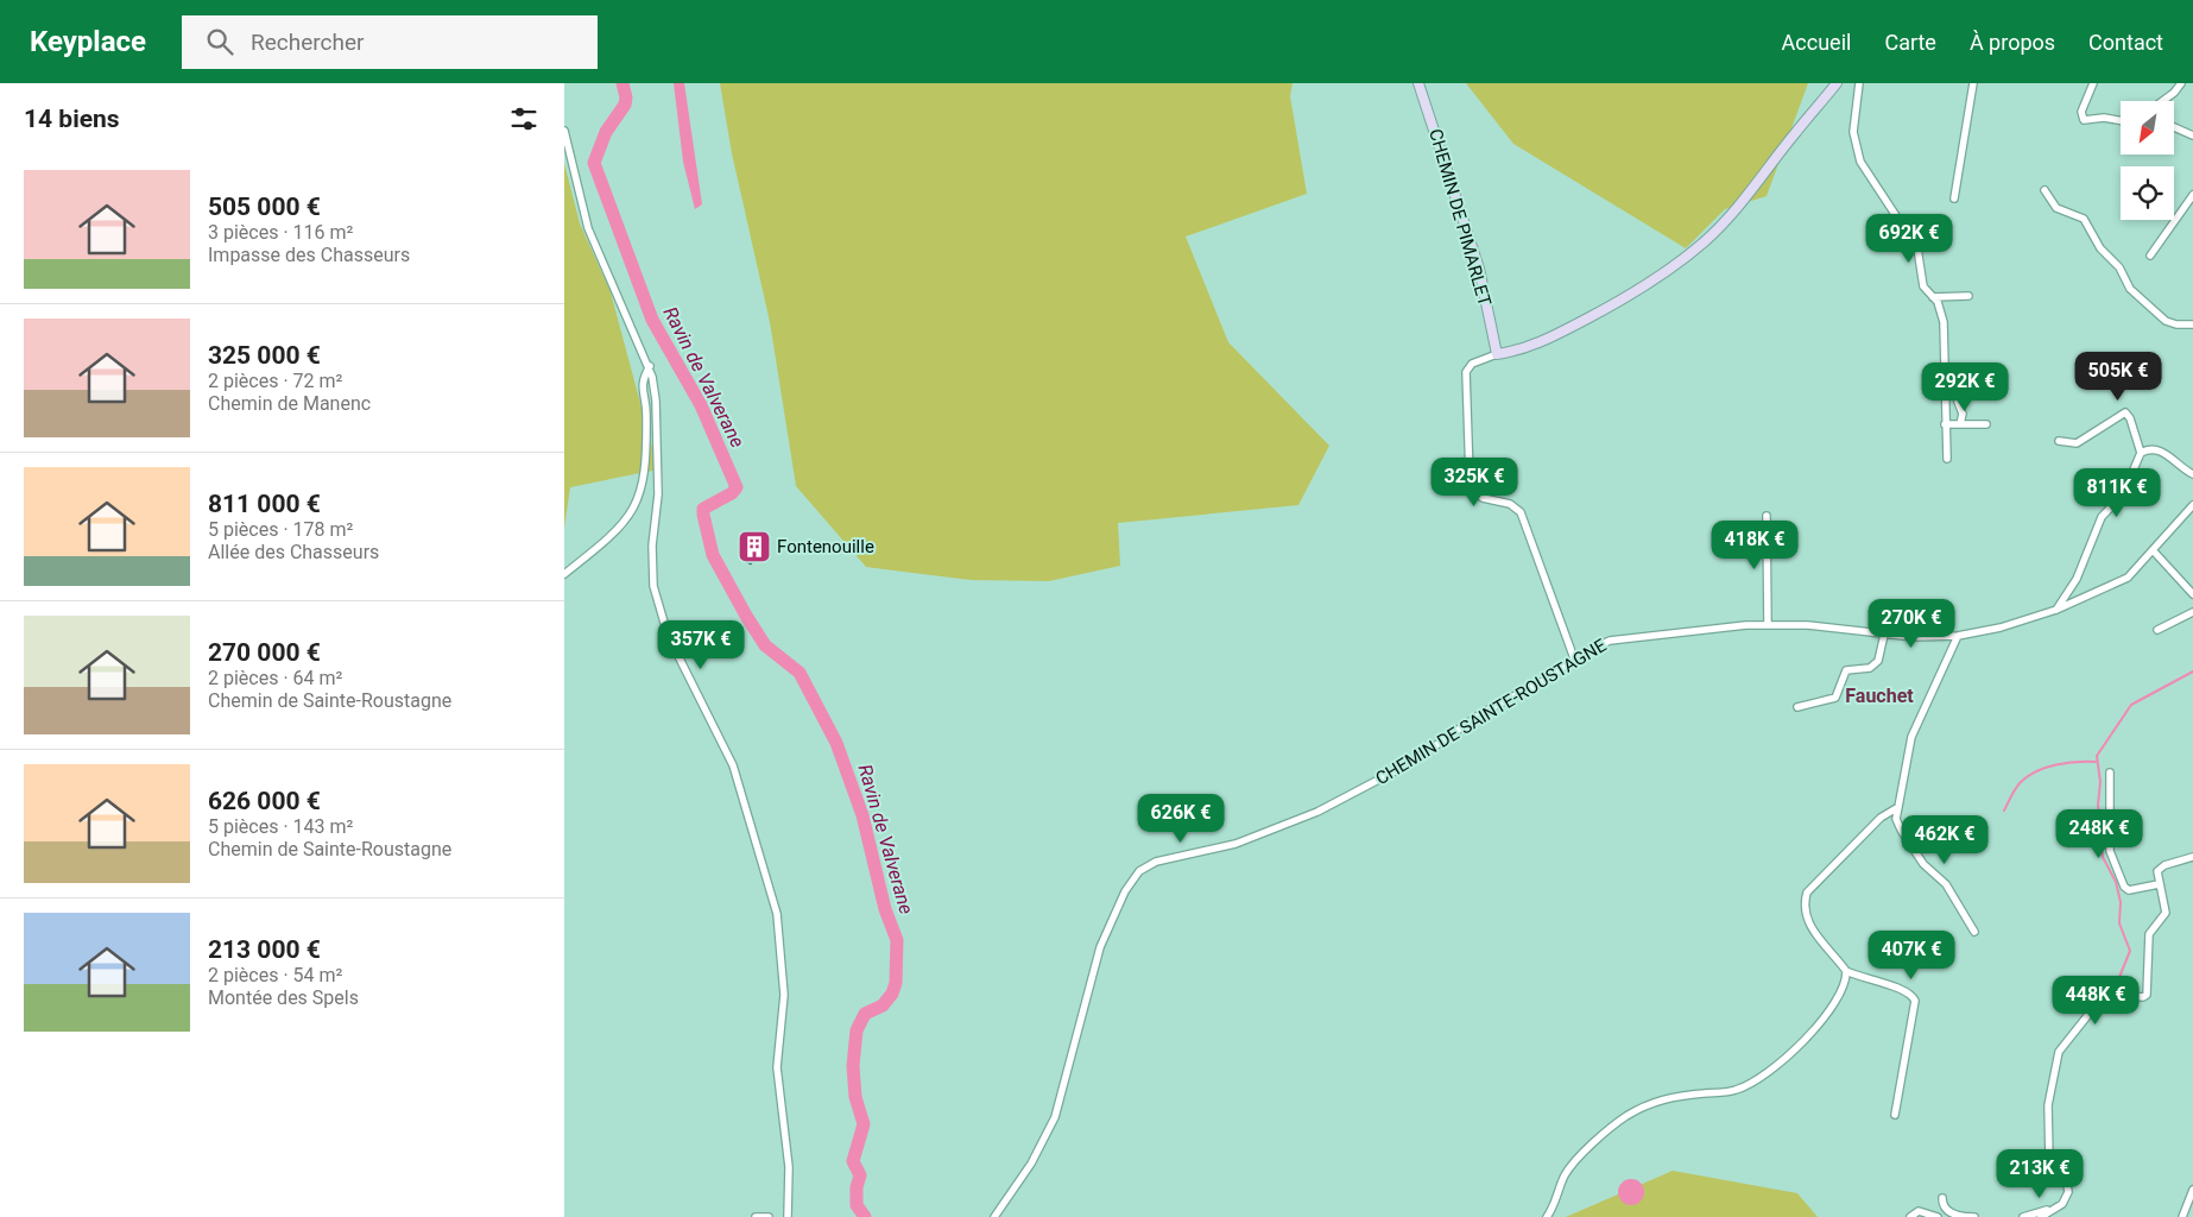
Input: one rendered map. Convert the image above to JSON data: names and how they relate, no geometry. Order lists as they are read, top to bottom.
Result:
{
  "streets": {
    "street": ["CHEMIN DE PIMARLET", "CHEMIN DE SAINTE-ROUSTAGNE"]
  },
  "districts": ["Fauchet"],
  "water": ["Ravin de Valverane"],
  "places": {
    "building": ["Fontenouille"]
  },
  "north": "bottom left",
  "page": {
    "header": "Keyplace",
    "search": "Rechercher",
    "nav": [
      "Accueil",
      "Carte",
      "À propos",
      "Contact"
    ],
    "heading": "14 biens",
    "list": [
      {
        "name": "505 000 €",
        "note": "3 pièces · 116 m² · Impasse des Chasseurs"
      },
      {
        "name": "325 000 €",
        "note": "2 pièces · 72 m² · Chemin de Manenc"
      },
      {
        "name": "811 000 €",
        "note": "5 pièces · 178 m² · Allée des Chasseurs"
      },
      {
        "name": "270 000 €",
        "note": "2 pièces · 64 m² · Chemin de Sainte-Roustagne"
      },
      {
        "name": "626 000 €",
        "note": "5 pièces · 143 m² · Chemin de Sainte-Roustagne"
      },
      {
        "name": "213 000 €",
        "note": "2 pièces · 54 m² · Montée des Spels"
      }
    ],
    "price": [
      "692K €",
      "505K €",
      "292K €",
      "325K €",
      "811K €",
      "418K €",
      "270K €",
      "357K €",
      "626K €",
      "248K €",
      "462K €",
      "407K €",
      "448K €",
      "213K €"
    ]
  }
}
